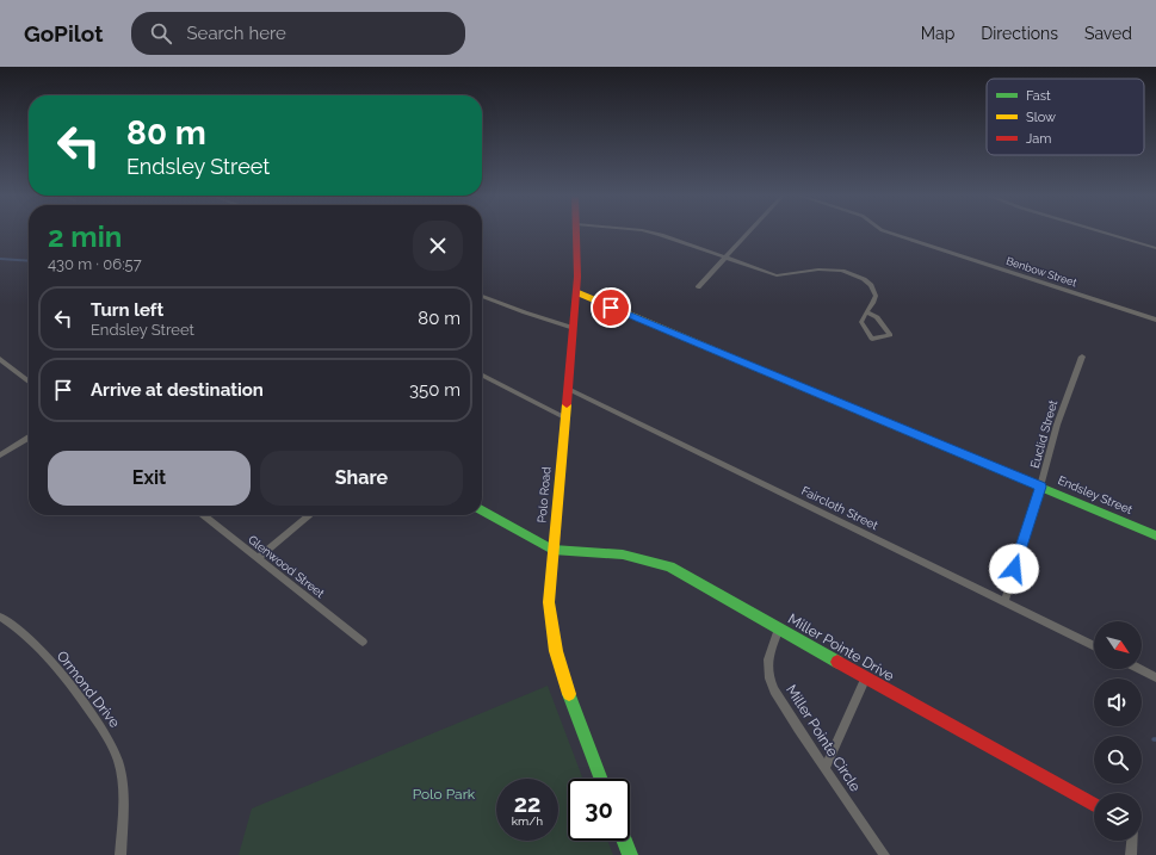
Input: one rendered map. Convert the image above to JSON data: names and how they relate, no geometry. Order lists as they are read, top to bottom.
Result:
{
  "streets": {
    "street": [
      "Benbow Street",
      "Euclid Street",
      "Polo Road",
      "Endsley Street",
      "Faircloth Street",
      "Glenwood Street",
      "Miller Pointe Drive",
      "Ormond Drive",
      "Miller Pointe Circle"
    ]
  },
  "crossings": [
    ["Euclid Street", "Endsley Street"],
    ["Euclid Street", "Faircloth Street"],
    ["Polo Road", "Endsley Street"],
    ["Polo Road", "Faircloth Street"],
    ["Polo Road", "Miller Pointe Drive"],
    ["Miller Pointe Drive", "Miller Pointe Circle"]
  ],
  "parks": ["Polo Park"],
  "legend": ["Fast", "Slow", "Jam"],
  "north": "bottom right",
  "page": {
    "header": "GoPilot",
    "search": "Search here",
    "nav": ["Map", "Directions", "Saved"],
    "turn": ["80 m", "Endsley Street"],
    "heading": ["2 min", "430 m · 06:57"],
    "list": [
      {
        "name": "Turn left",
        "note": "Endsley Street",
        "value": "80 m"
      },
      {
        "name": "Arrive at destination",
        "value": "350 m"
      }
    ],
    "buttons": ["Exit", "Share"],
    "speed": "22 km/h",
    "limit": "30"
  }
}
